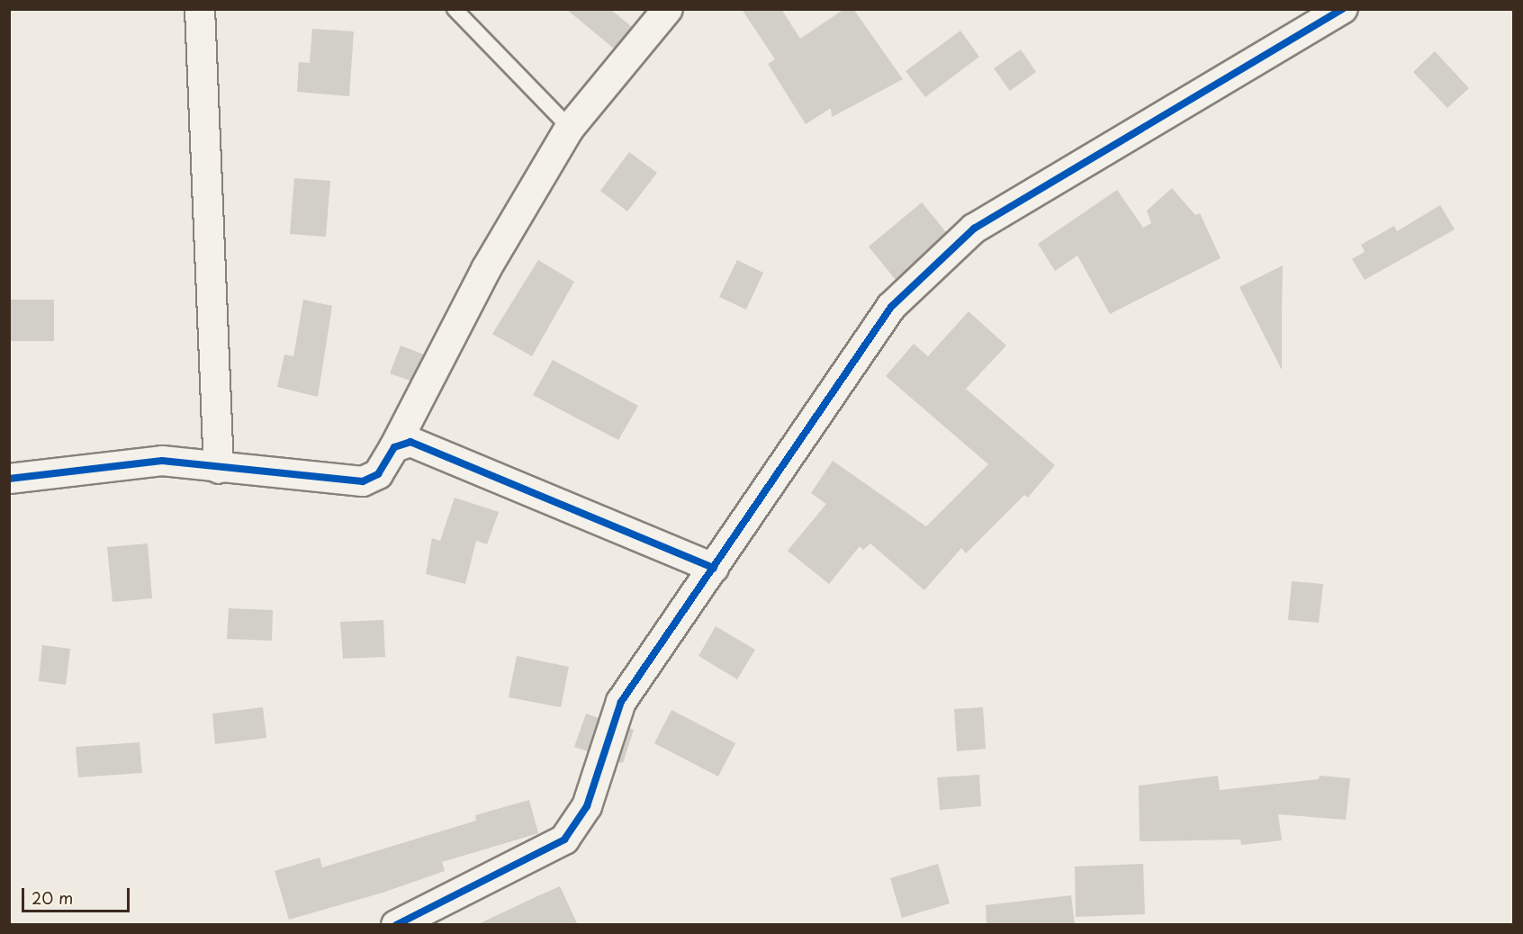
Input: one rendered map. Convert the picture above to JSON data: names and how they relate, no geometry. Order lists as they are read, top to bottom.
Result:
{
  "scale_bar": "20 m"
}
